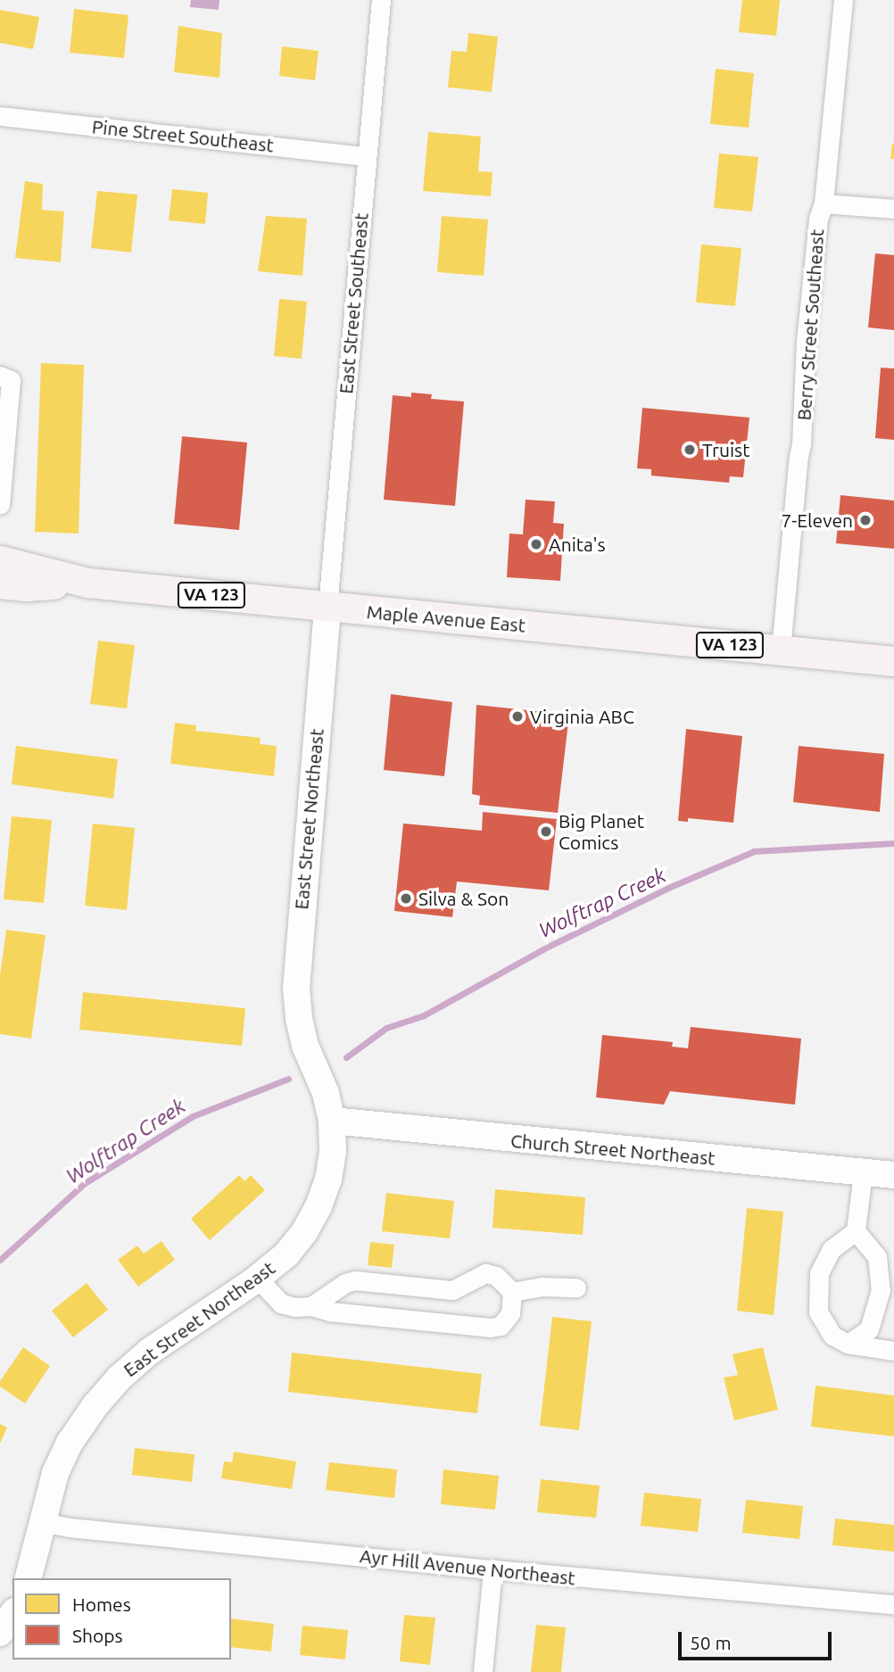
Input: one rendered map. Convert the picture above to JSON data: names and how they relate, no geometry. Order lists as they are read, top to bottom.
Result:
{
  "streets": {
    "main road": ["VA 123", "Maple Avenue East"],
    "street": [
      "Pine Street Southeast",
      "East Street Southeast",
      "Berry Street Southeast",
      "East Street Northeast",
      "Church Street Northeast",
      "Ayr Hill Avenue Northeast"
    ]
  },
  "crossings": [
    ["Pine Street Southeast", "East Street Southeast"],
    ["East Street Southeast", "Maple Avenue East"],
    ["East Street Southeast", "East Street Northeast"],
    ["Berry Street Southeast", "Maple Avenue East"],
    ["VA 123", "Maple Avenue East"],
    ["Maple Avenue East", "East Street Northeast"],
    ["East Street Northeast", "Church Street Northeast"],
    ["East Street Northeast", "Ayr Hill Avenue Northeast"]
  ],
  "water": ["Wolftrap Creek"],
  "places": [
    "Truist",
    "7-Eleven",
    "Anita's",
    "Virginia ABC",
    "Big Planet Comics",
    "Silva & Son"
  ],
  "legend": ["Homes", "Shops"],
  "scale_bar": "50 m"
}
